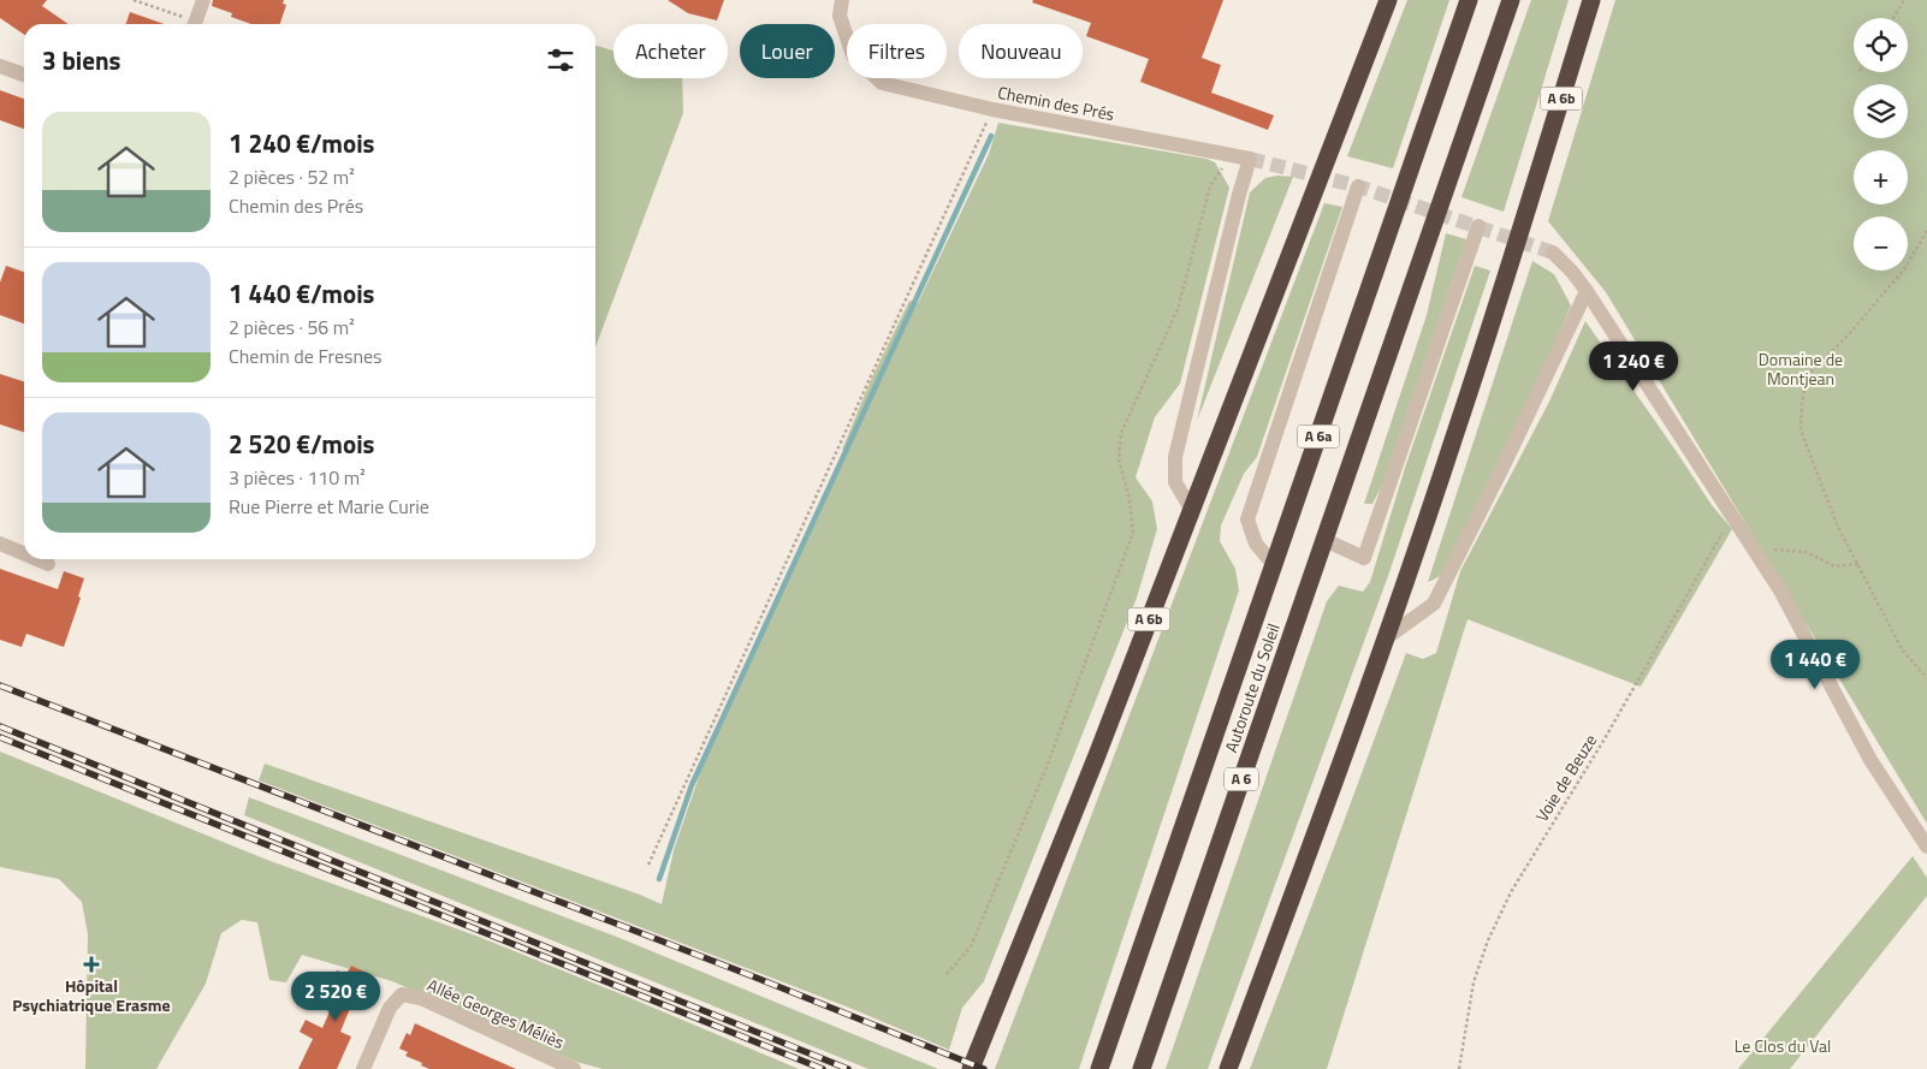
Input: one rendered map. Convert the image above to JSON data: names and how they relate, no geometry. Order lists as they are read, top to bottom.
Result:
{
  "streets": {
    "highway": [
      "A 6b",
      "A 6a",
      "Autoroute du Soleil",
      "A 6"
    ],
    "street": ["Chemin des Prés", "Allée Georges Méliès"],
    "path": ["Voie de Beuze"]
  },
  "crossings": [
    ["A 6b", "Chemin des Prés"],
    ["A 6a", "Autoroute du Soleil"]
  ],
  "parks": ["Domaine de Montjean", "Le Clos du Val"],
  "places": {
    "health": ["Hôpital Psychiatrique Erasme"]
  },
  "page": {
    "map_buttons": ["+", "−"],
    "chip": [
      "Acheter",
      "Louer",
      "Filtres",
      "Nouveau"
    ],
    "heading": "3 biens",
    "list": [
      {
        "name": "1 240 €/mois",
        "note": "2 pièces · 52 m² · Chemin des Prés"
      },
      {
        "name": "1 440 €/mois",
        "note": "2 pièces · 56 m² · Chemin de Fresnes"
      },
      {
        "name": "2 520 €/mois",
        "note": "3 pièces · 110 m² · Rue Pierre et Marie Curie"
      }
    ],
    "price": ["1 240 €", "1 440 €", "2 520 €"]
  }
}
